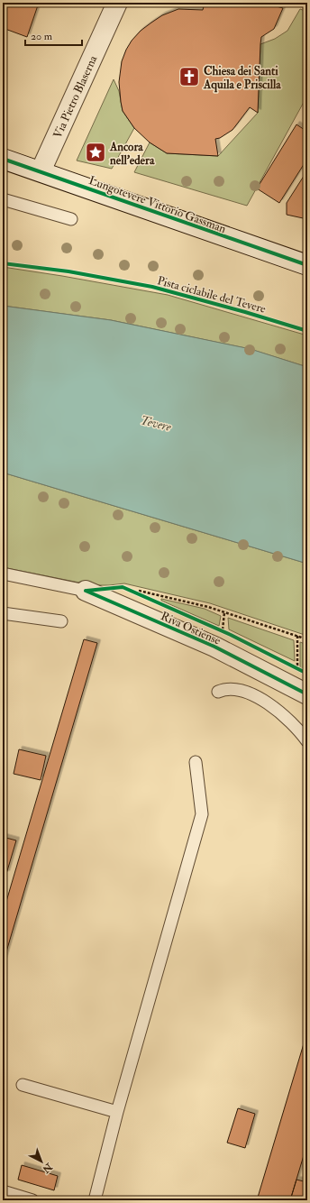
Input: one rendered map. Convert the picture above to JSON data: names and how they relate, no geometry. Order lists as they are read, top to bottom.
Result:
{
  "streets": {
    "street": ["Via Pietro Blaserna", "Lungotevere Vittorio Gassman", "Riva Ostiense"],
    "cycle path": ["Pista ciclabile del Tevere"]
  },
  "crossings": [
    ["Via Pietro Blaserna", "Lungotevere Vittorio Gassman"]
  ],
  "water": ["Tevere"],
  "places": {
    "church": ["Chiesa dei Santi Aquila e Priscilla"],
    "place": ["Ancora nell'edera"]
  },
  "scale_bar": "20 m",
  "north": "bottom right"
}
